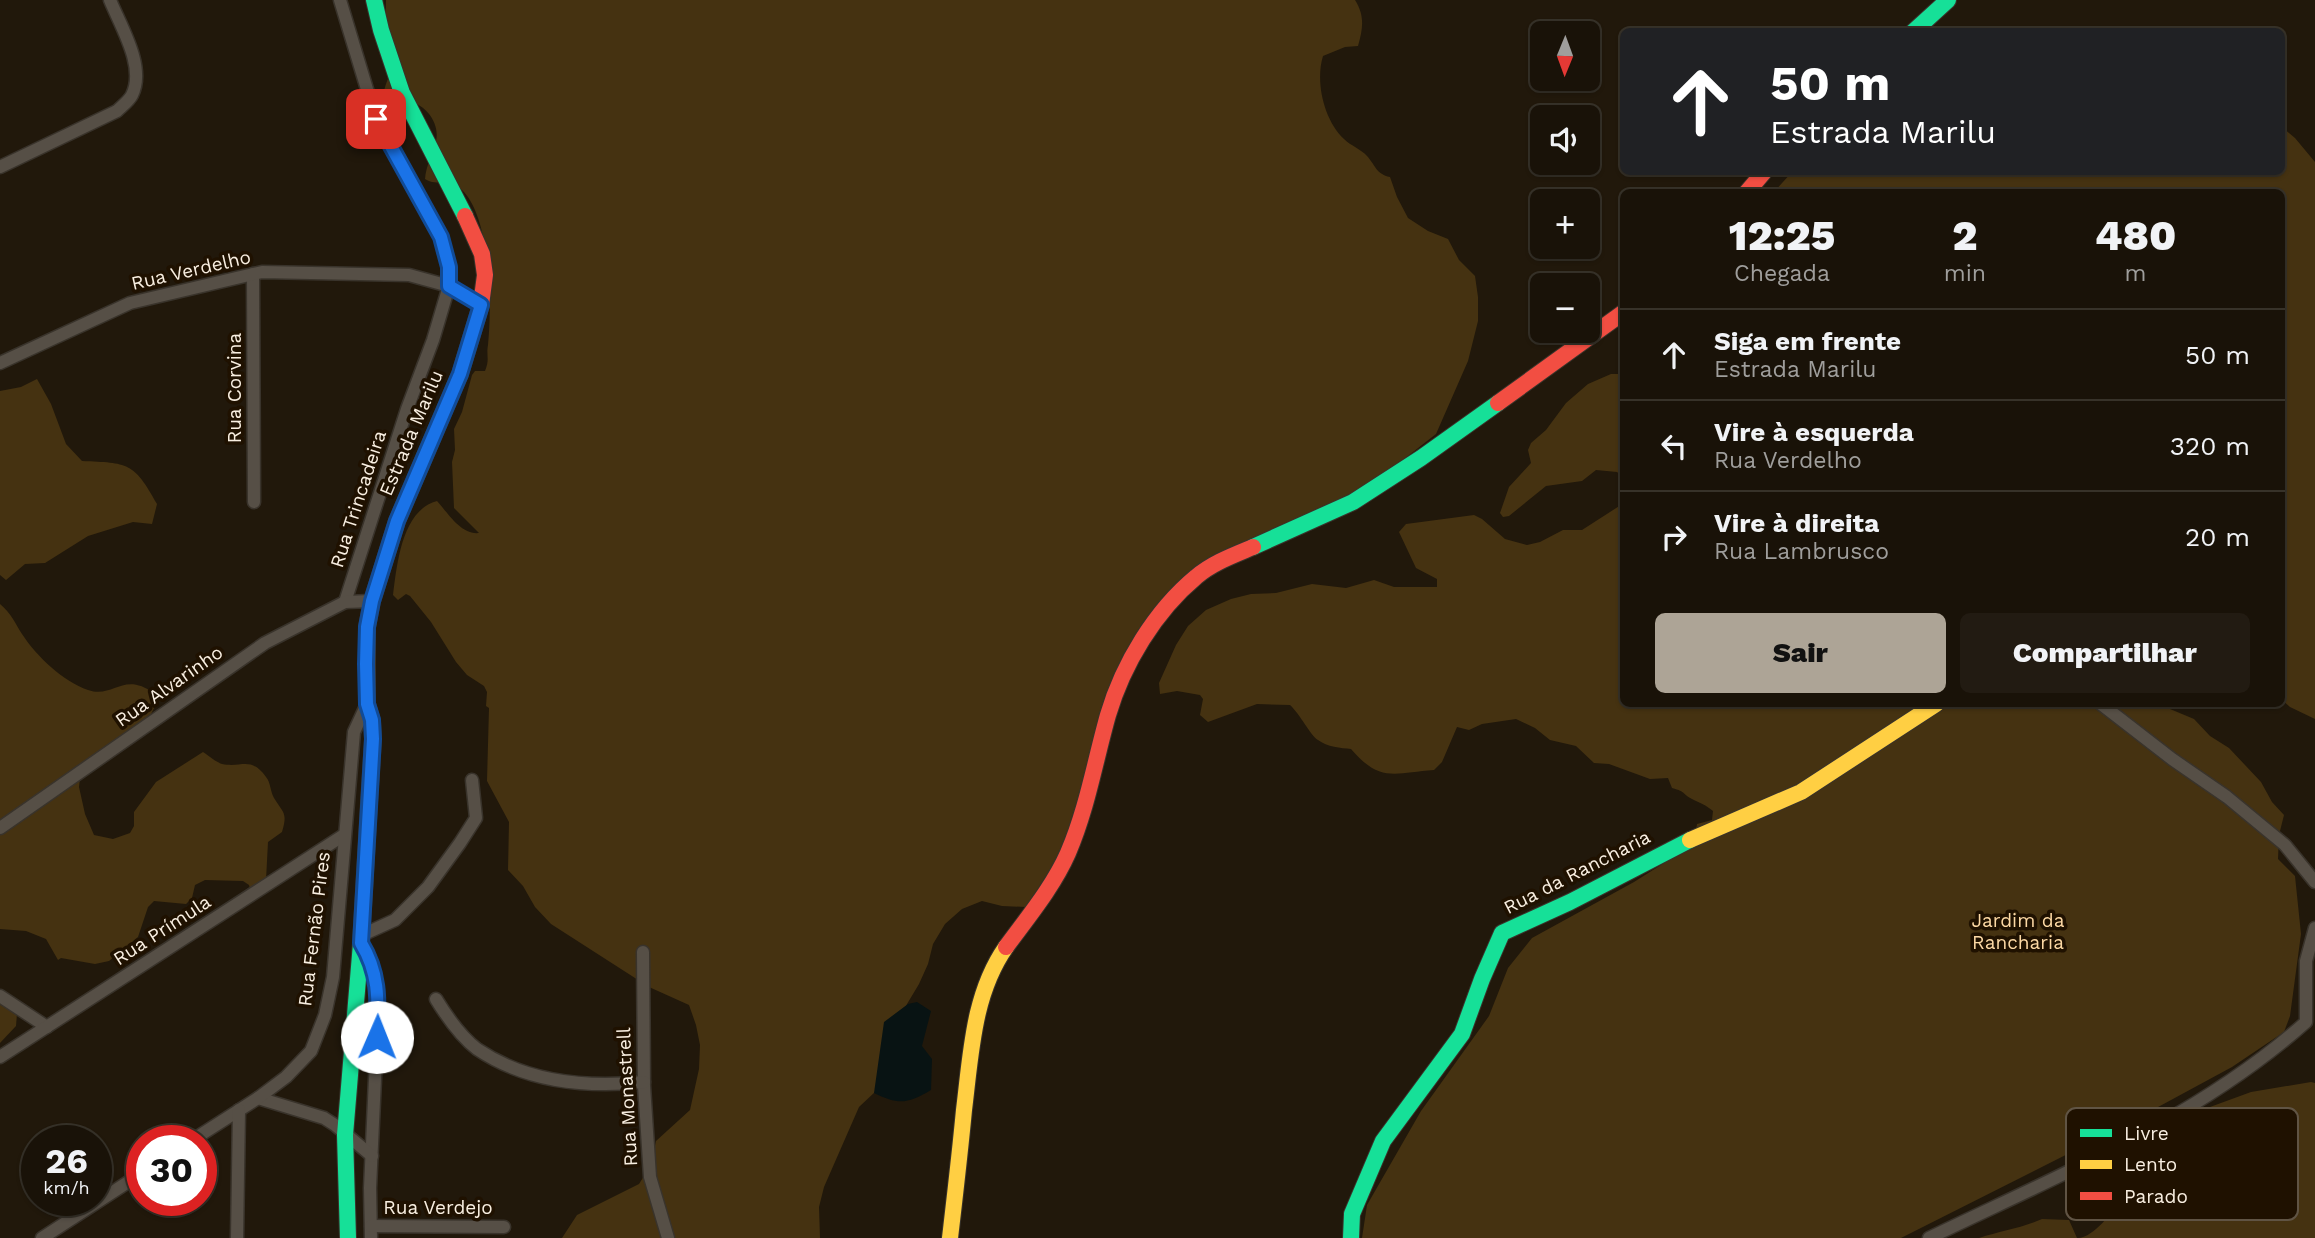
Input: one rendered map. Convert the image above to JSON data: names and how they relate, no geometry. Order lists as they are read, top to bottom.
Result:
{
  "streets": {
    "street": [
      "Rua Verdelho",
      "Rua Corvina",
      "Estrada Marilu",
      "Rua Trincadeira",
      "Rua Alvarinho",
      "Rua da Rancharia",
      "Rua Fernão Pires",
      "Rua Prímula",
      "Rua Monastrell",
      "Rua Verdejo"
    ]
  },
  "crossings": [
    ["Rua Verdelho", "Rua Corvina"],
    ["Rua Verdelho", "Estrada Marilu"],
    ["Rua Verdelho", "Rua Trincadeira"],
    ["Estrada Marilu", "Rua Alvarinho"],
    ["Estrada Marilu", "Rua Fernão Pires"],
    ["Rua Trincadeira", "Rua Alvarinho"],
    ["Rua Fernão Pires", "Rua Prímula"]
  ],
  "parks": ["Jardim da Rancharia"],
  "legend": ["Livre", "Lento", "Parado"],
  "north": "bottom",
  "page": {
    "map_buttons": ["+", "−"],
    "turn": ["50 m", "Estrada Marilu"],
    "eta": [
      "12:25",
      "Chegada",
      "2",
      "min",
      "480",
      "m"
    ],
    "list": [
      {
        "name": "Siga em frente",
        "note": "Estrada Marilu",
        "value": "50 m"
      },
      {
        "name": "Vire à esquerda",
        "note": "Rua Verdelho",
        "value": "320 m"
      },
      {
        "name": "Vire à direita",
        "note": "Rua Lambrusco",
        "value": "20 m"
      }
    ],
    "buttons": ["Sair", "Compartilhar"],
    "speed": "26 km/h",
    "limit": "30"
  }
}
